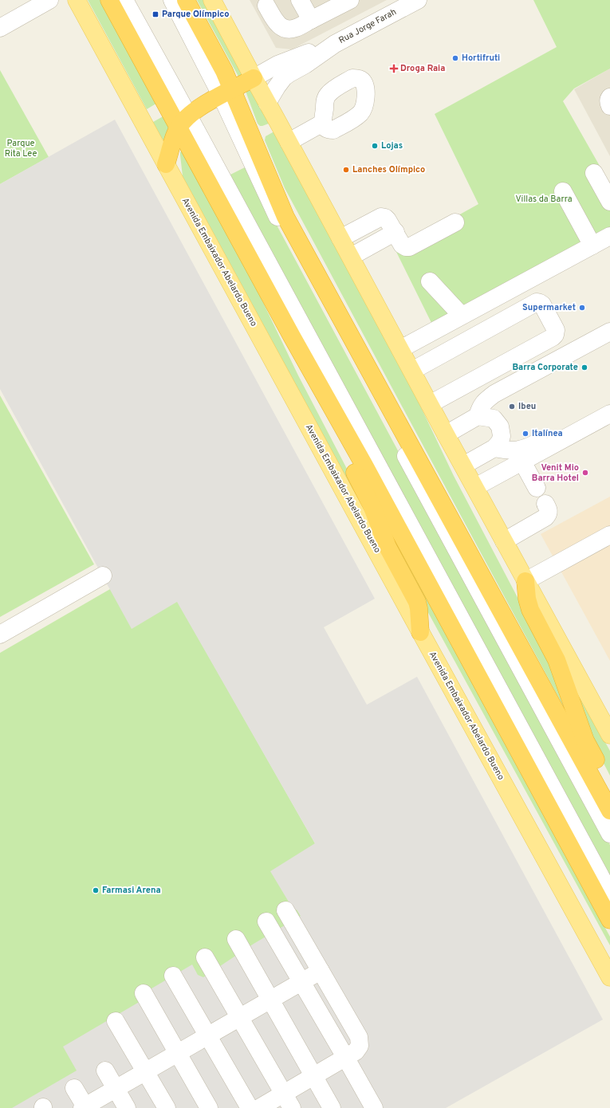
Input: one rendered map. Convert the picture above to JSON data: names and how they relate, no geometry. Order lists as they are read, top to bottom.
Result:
{
  "streets": {
    "main road": ["Avenida Embaixador Abelardo Bueno"],
    "street": ["Rua Jorge Farah"]
  },
  "parks": ["Parque Rita Lee", "Villas da Barra"],
  "places": {
    "transit": ["Parque Olímpico"],
    "other": [
      "Hortifruti",
      "Lojas",
      "Lanches Olímpico",
      "Supermarket",
      "Barra Corporate",
      "Ibeu",
      "Italínea",
      "Venit Mio Barra Hotel",
      "Farmasi Arena"
    ],
    "health": ["Droga Raia"]
  }
}
